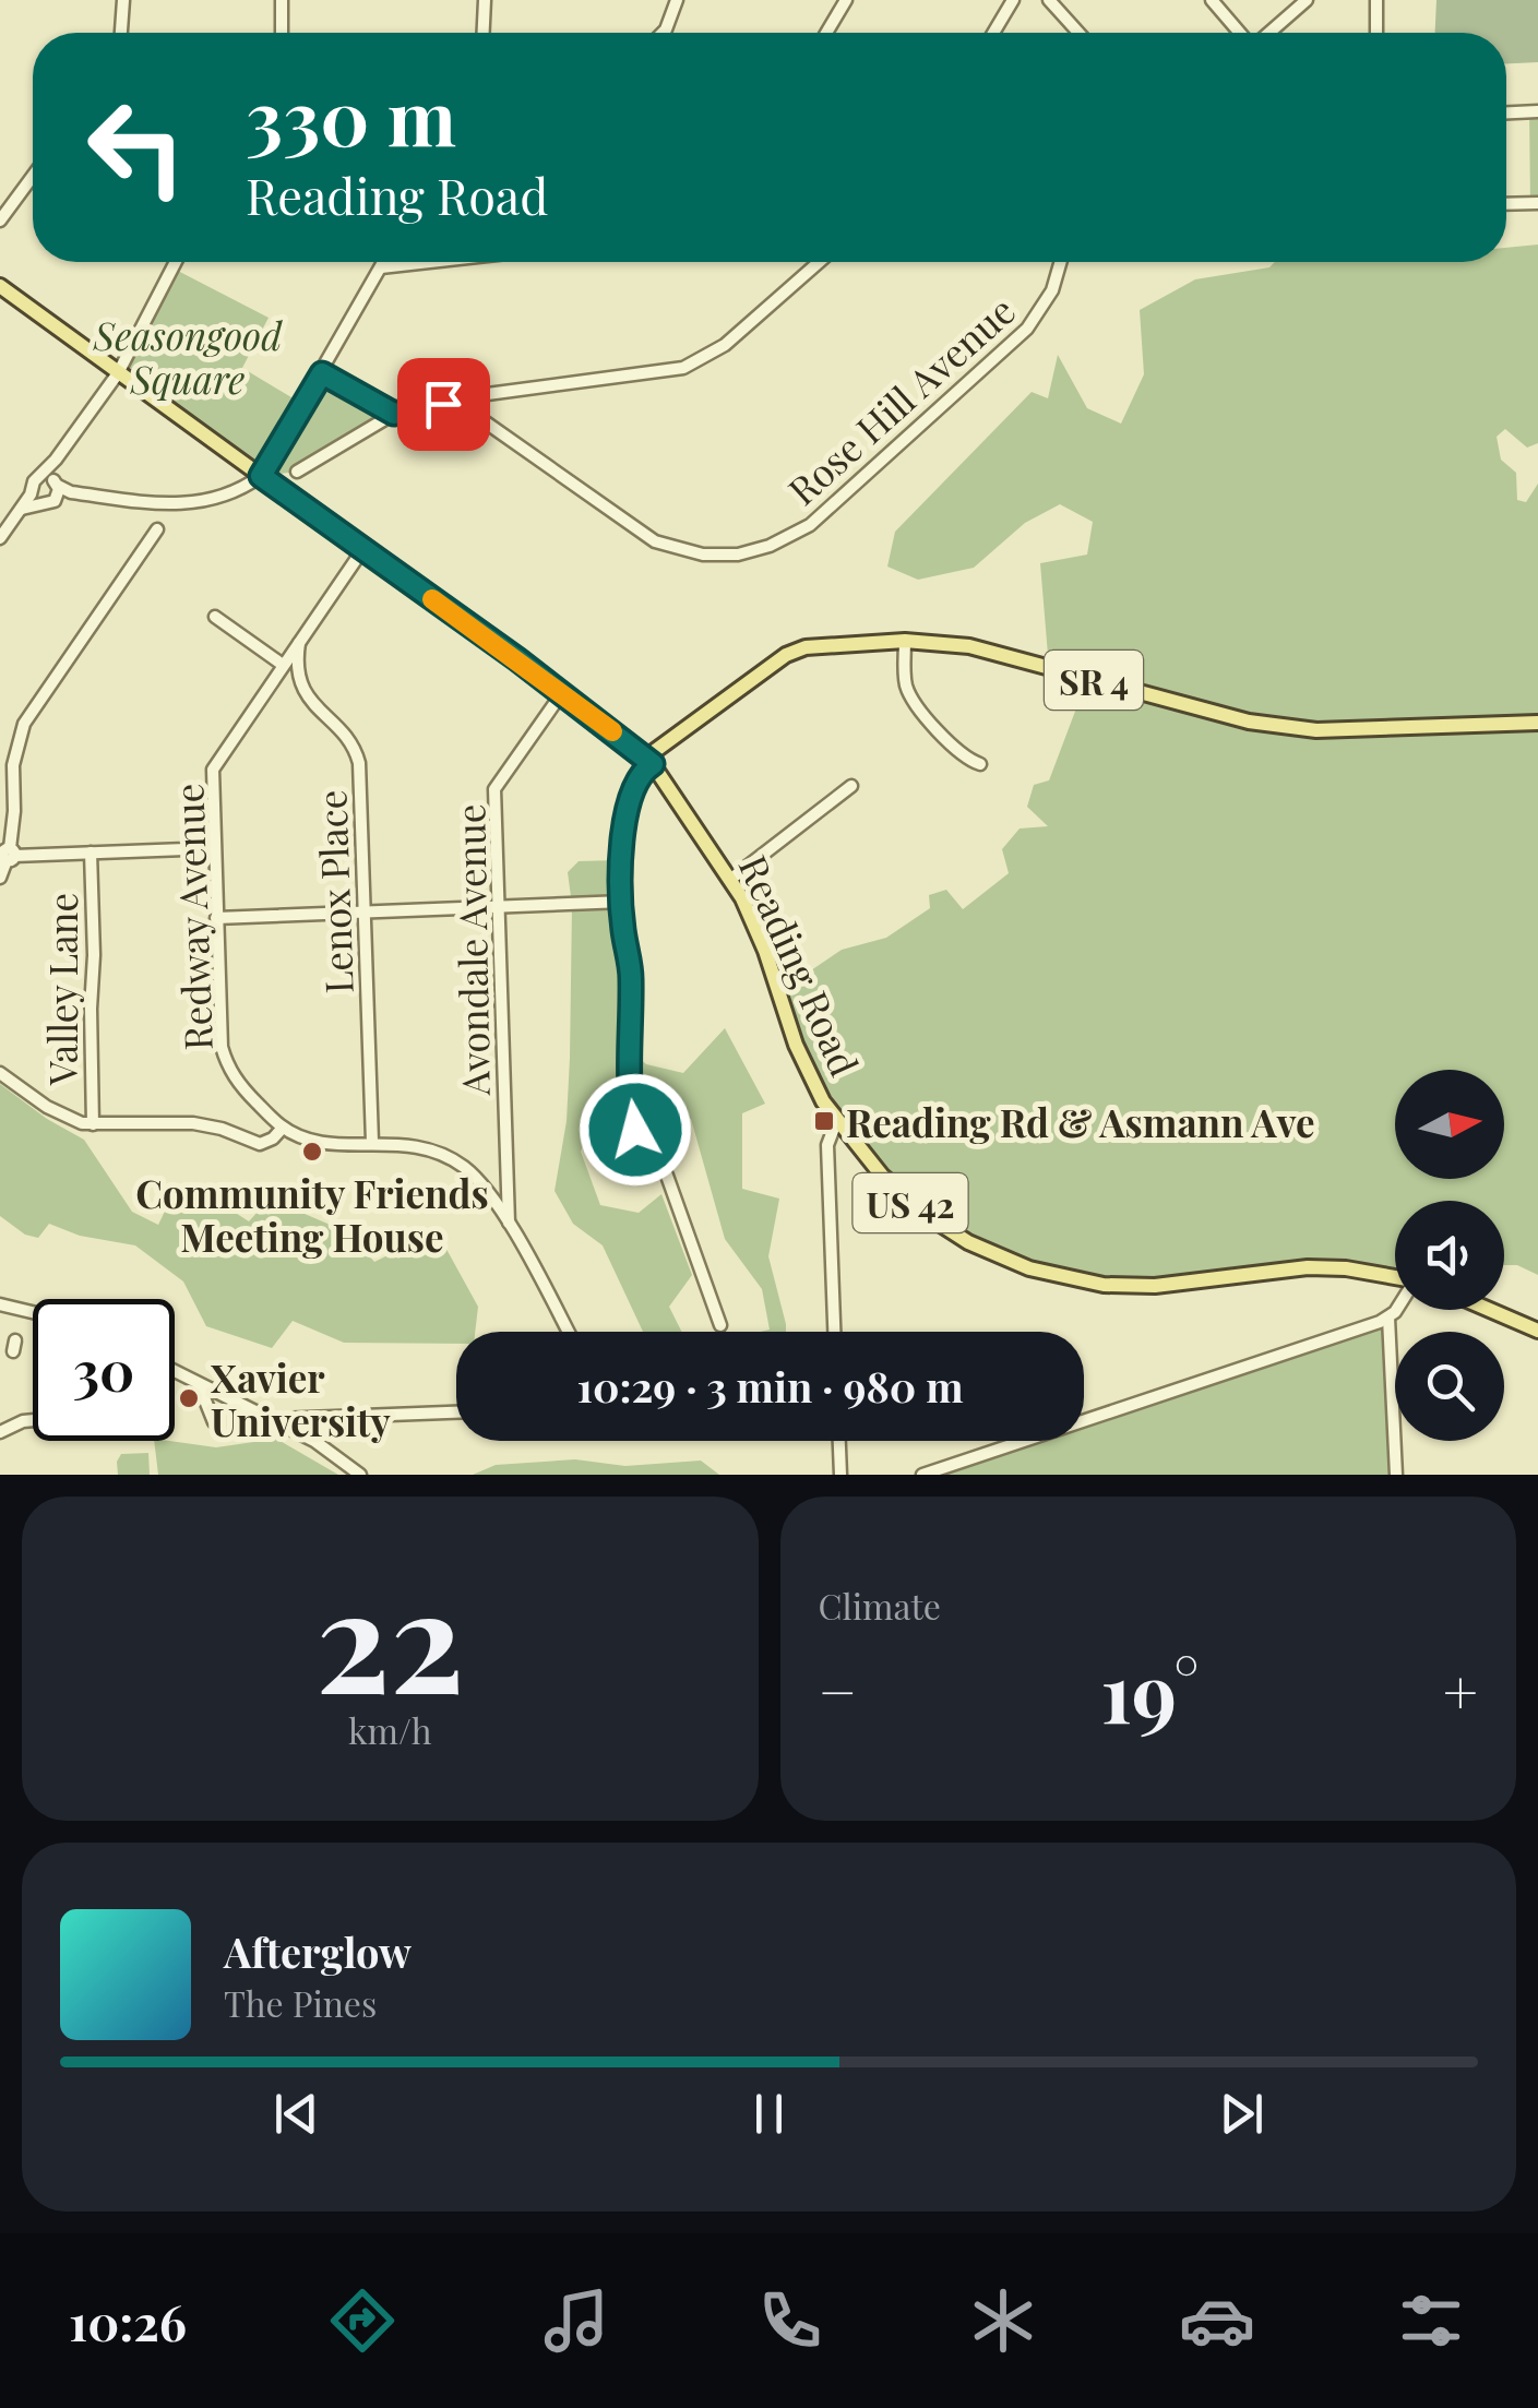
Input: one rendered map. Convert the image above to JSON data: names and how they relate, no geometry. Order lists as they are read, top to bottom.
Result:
{
  "streets": {
    "main road": ["SR 4", "Reading Road", "US 42"],
    "street": [
      "Rose Hill Avenue",
      "Lenox Place",
      "Redway Avenue",
      "Avondale Avenue",
      "Valley Lane"
    ]
  },
  "crossings": [
    ["SR 4", "Reading Road"],
    ["Lenox Place", "Redway Avenue"],
    ["Avondale Avenue", "Reading Road"]
  ],
  "parks": ["Seasongood Square"],
  "places": {
    "transit": ["Reading Rd & Asmann Ave"],
    "other": ["Community Friends Meeting House", "Xavier University"]
  },
  "north": "right",
  "page": {
    "turn": ["330 m", "Reading Road"],
    "limit": "30",
    "trip": "10:29 · 3 min · 980 m",
    "tile": [
      ["22", "km/h"],
      "Climate"
    ],
    "heat": ["−", "19°", "+"],
    "song": ["Afterglow", "The Pines"],
    "tabs": "10:26"
  }
}
